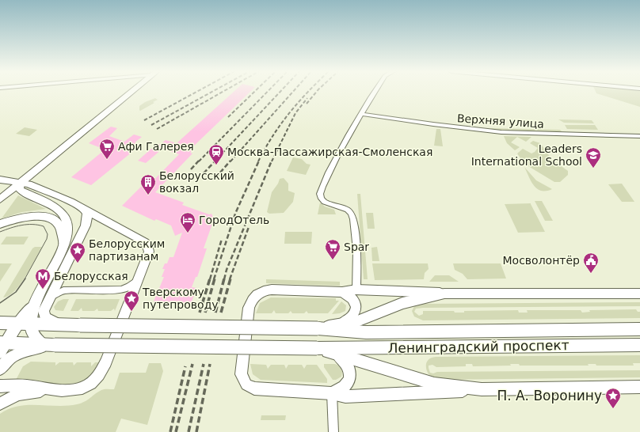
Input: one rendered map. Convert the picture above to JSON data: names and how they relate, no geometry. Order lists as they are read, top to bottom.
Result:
{
  "streets": {
    "main road": ["Ленинградский проспект"],
    "street": ["Верхняя улица"]
  },
  "places": {
    "supermarket": ["Афи Галерея", "Spar"],
    "station": ["Москва-Пассажирская-Смоленская"],
    "school or university": ["Leaders International School"],
    "building": ["Белорусский вокзал"],
    "hotel": ["ГородОтель"],
    "place": ["Белорусским партизанам", "Тверскому путепроводу", "П. А. Воронину"],
    "public building": ["Мосволонтёр"],
    "metro station": ["Белорусская"]
  }
}
